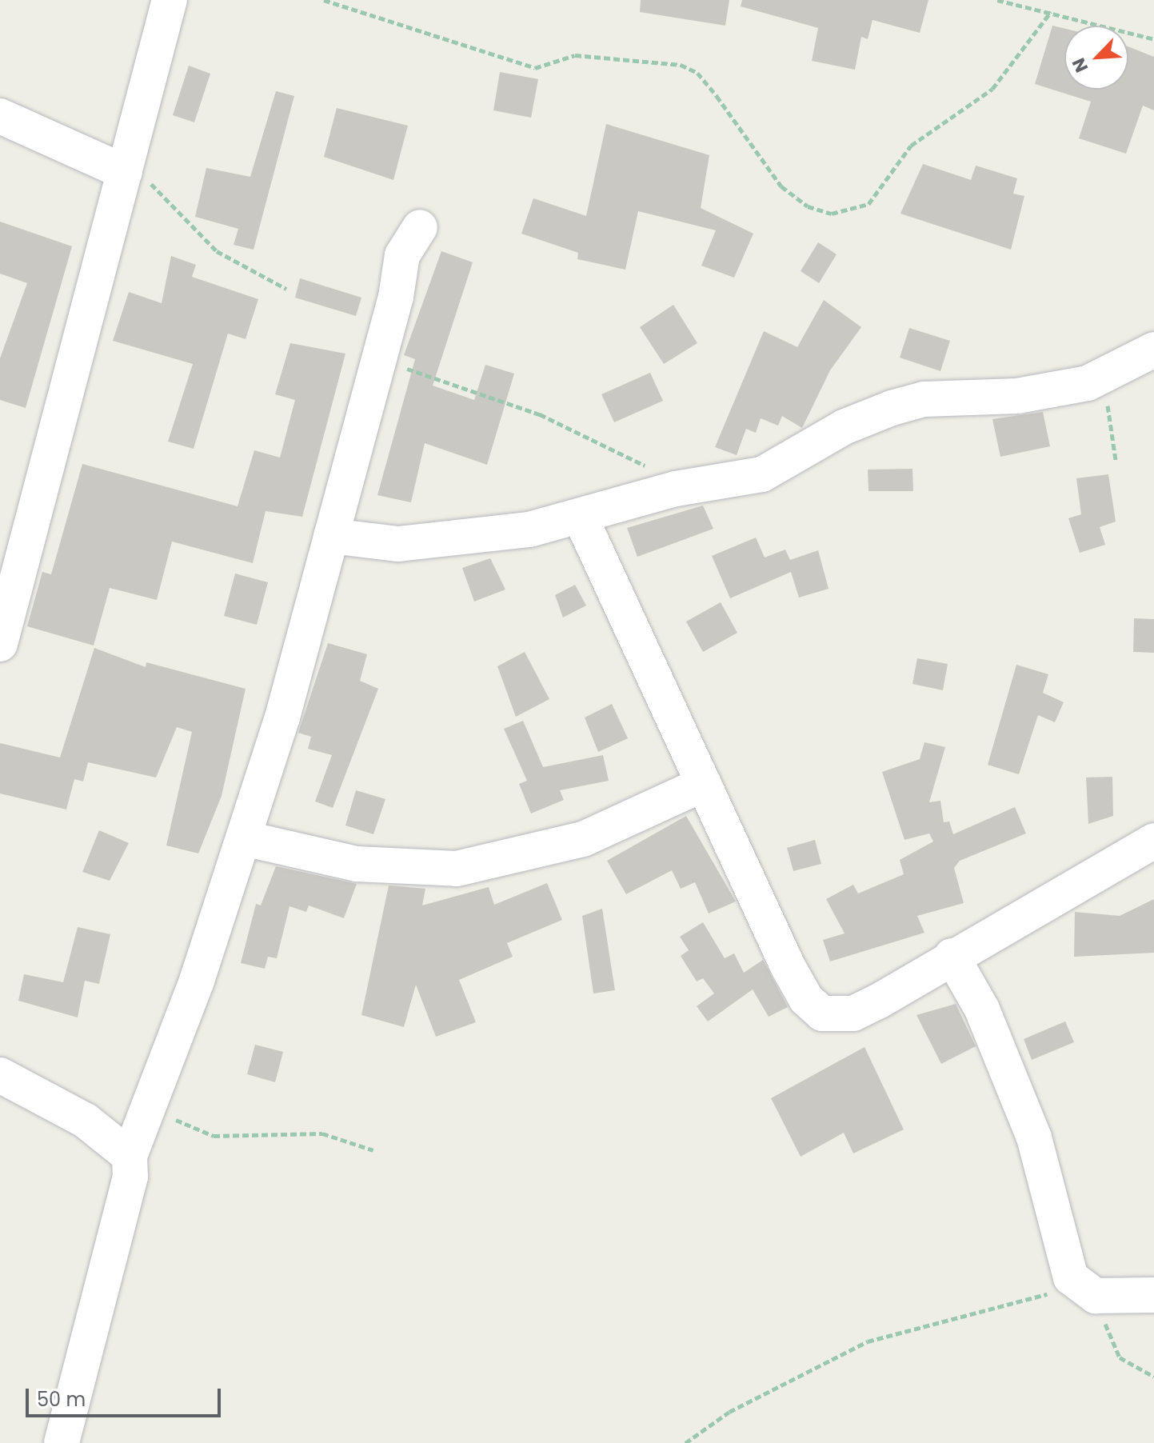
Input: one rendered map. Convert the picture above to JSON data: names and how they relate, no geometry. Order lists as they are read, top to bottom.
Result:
{
  "scale_bar": "50 m",
  "north": "bottom left"
}
